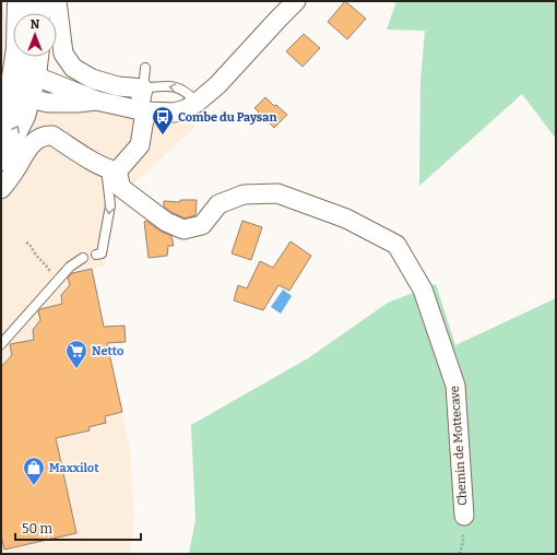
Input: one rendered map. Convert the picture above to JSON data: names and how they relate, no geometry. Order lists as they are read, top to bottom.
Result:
{
  "streets": {
    "street": ["Chemin de Mottecave"]
  },
  "places": {
    "bus stop": ["Combe du Paysan"],
    "supermarket": ["Netto"],
    "shop": ["Maxxilot"]
  },
  "scale_bar": "50 m",
  "north": "top"
}
